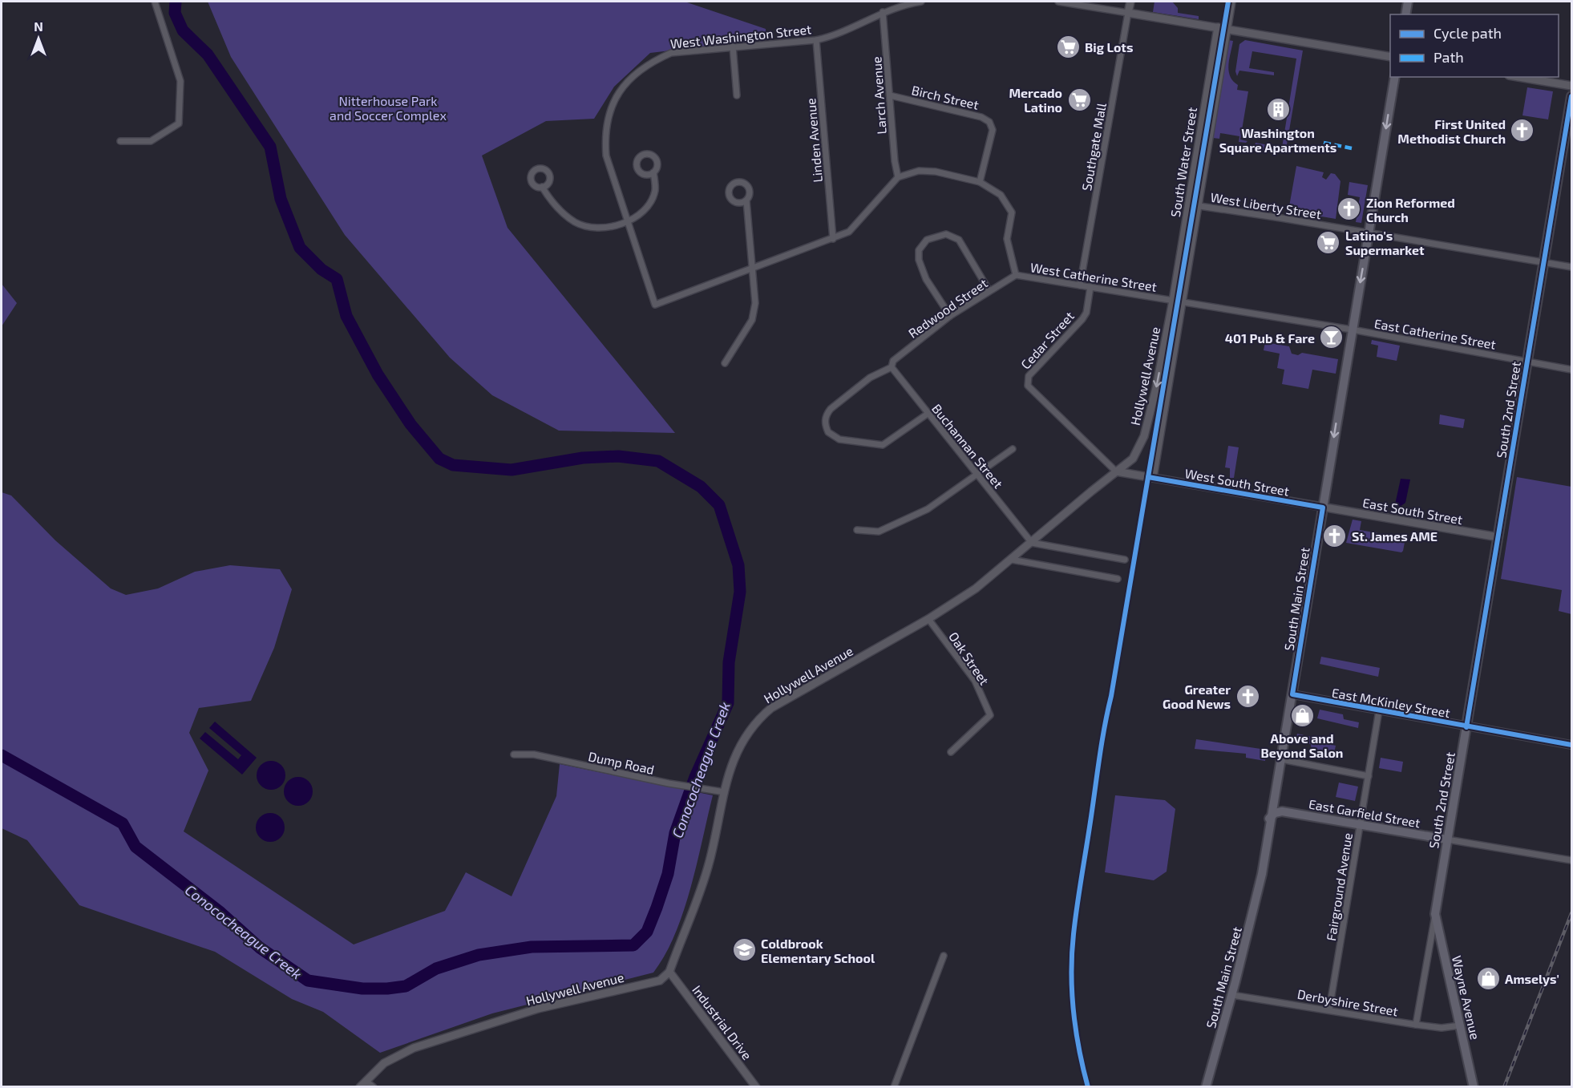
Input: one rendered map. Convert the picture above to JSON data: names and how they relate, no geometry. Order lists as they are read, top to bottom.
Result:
{
  "streets": {
    "main road": [
      "South 2nd Street",
      "South Main Street",
      "East Garfield Street",
      "Wayne Avenue"
    ],
    "street": [
      "West Washington Street",
      "Larch Avenue",
      "Birch Street",
      "Linden Avenue",
      "Southgate Mall",
      "South Water Street",
      "West Liberty Street",
      "West Catherine Street",
      "Redwood Street",
      "East Catherine Street",
      "Cedar Street",
      "Hollywell Avenue",
      "Buchannan Street",
      "West South Street",
      "East South Street",
      "Oak Street",
      "East McKinley Street",
      "Dump Road",
      "Fairground Avenue",
      "Derbyshire Street",
      "Industrial Drive"
    ]
  },
  "crossings": [
    ["West Washington Street", "Larch Avenue"],
    ["West Washington Street", "Linden Avenue"],
    ["Larch Avenue", "Birch Street"],
    ["Larch Avenue", "West Catherine Street"],
    ["Birch Street", "West Catherine Street"],
    ["Southgate Mall", "West Catherine Street"],
    ["South Water Street", "West Liberty Street"],
    ["South Water Street", "West Catherine Street"],
    ["South Water Street", "Hollywell Avenue"],
    ["South Water Street", "West South Street"],
    ["West Liberty Street", "South 2nd Street"],
    ["West Liberty Street", "South Main Street"],
    ["West Catherine Street", "Redwood Street"],
    ["West Catherine Street", "East Catherine Street"],
    ["West Catherine Street", "Cedar Street"],
    ["West Catherine Street", "Hollywell Avenue"],
    ["West Catherine Street", "South Main Street"],
    ["Redwood Street", "Buchannan Street"],
    ["East Catherine Street", "South 2nd Street"],
    ["East Catherine Street", "South Main Street"],
    ["Cedar Street", "Hollywell Avenue"],
    ["Cedar Street", "West South Street"],
    ["Hollywell Avenue", "Buchannan Street"],
    ["Hollywell Avenue", "West South Street"],
    ["Hollywell Avenue", "Oak Street"],
    ["Hollywell Avenue", "Dump Road"],
    ["Hollywell Avenue", "Industrial Drive"],
    ["South 2nd Street", "East South Street"],
    ["South 2nd Street", "East McKinley Street"],
    ["South 2nd Street", "East Garfield Street"],
    ["South 2nd Street", "Wayne Avenue"],
    ["South 2nd Street", "Derbyshire Street"],
    ["West South Street", "East South Street"],
    ["West South Street", "South Main Street"],
    ["East South Street", "South Main Street"],
    ["South Main Street", "East McKinley Street"],
    ["South Main Street", "Derbyshire Street"],
    ["East McKinley Street", "Fairground Avenue"],
    ["East Garfield Street", "Fairground Avenue"],
    ["Fairground Avenue", "Derbyshire Street"],
    ["Wayne Avenue", "Derbyshire Street"]
  ],
  "one_way": ["South Main Street"],
  "water": ["Conococheague Creek"],
  "parks": ["Nitterhouse Park and Soccer Complex"],
  "places": {
    "supermarket": ["Big Lots", "Mercado Latino", "Latino's Supermarket"],
    "building": ["Washington Square Apartments"],
    "church": [
      "First United Methodist Church",
      "Zion Reformed Church",
      "St. James AME",
      "Greater Good News"
    ],
    "bar": ["401 Pub & Fare"],
    "shop": ["Above and Beyond Salon", "Amselys'"],
    "school or university": ["Coldbrook Elementary School"]
  },
  "legend": ["Cycle path", "Path"],
  "north": "top"
}
